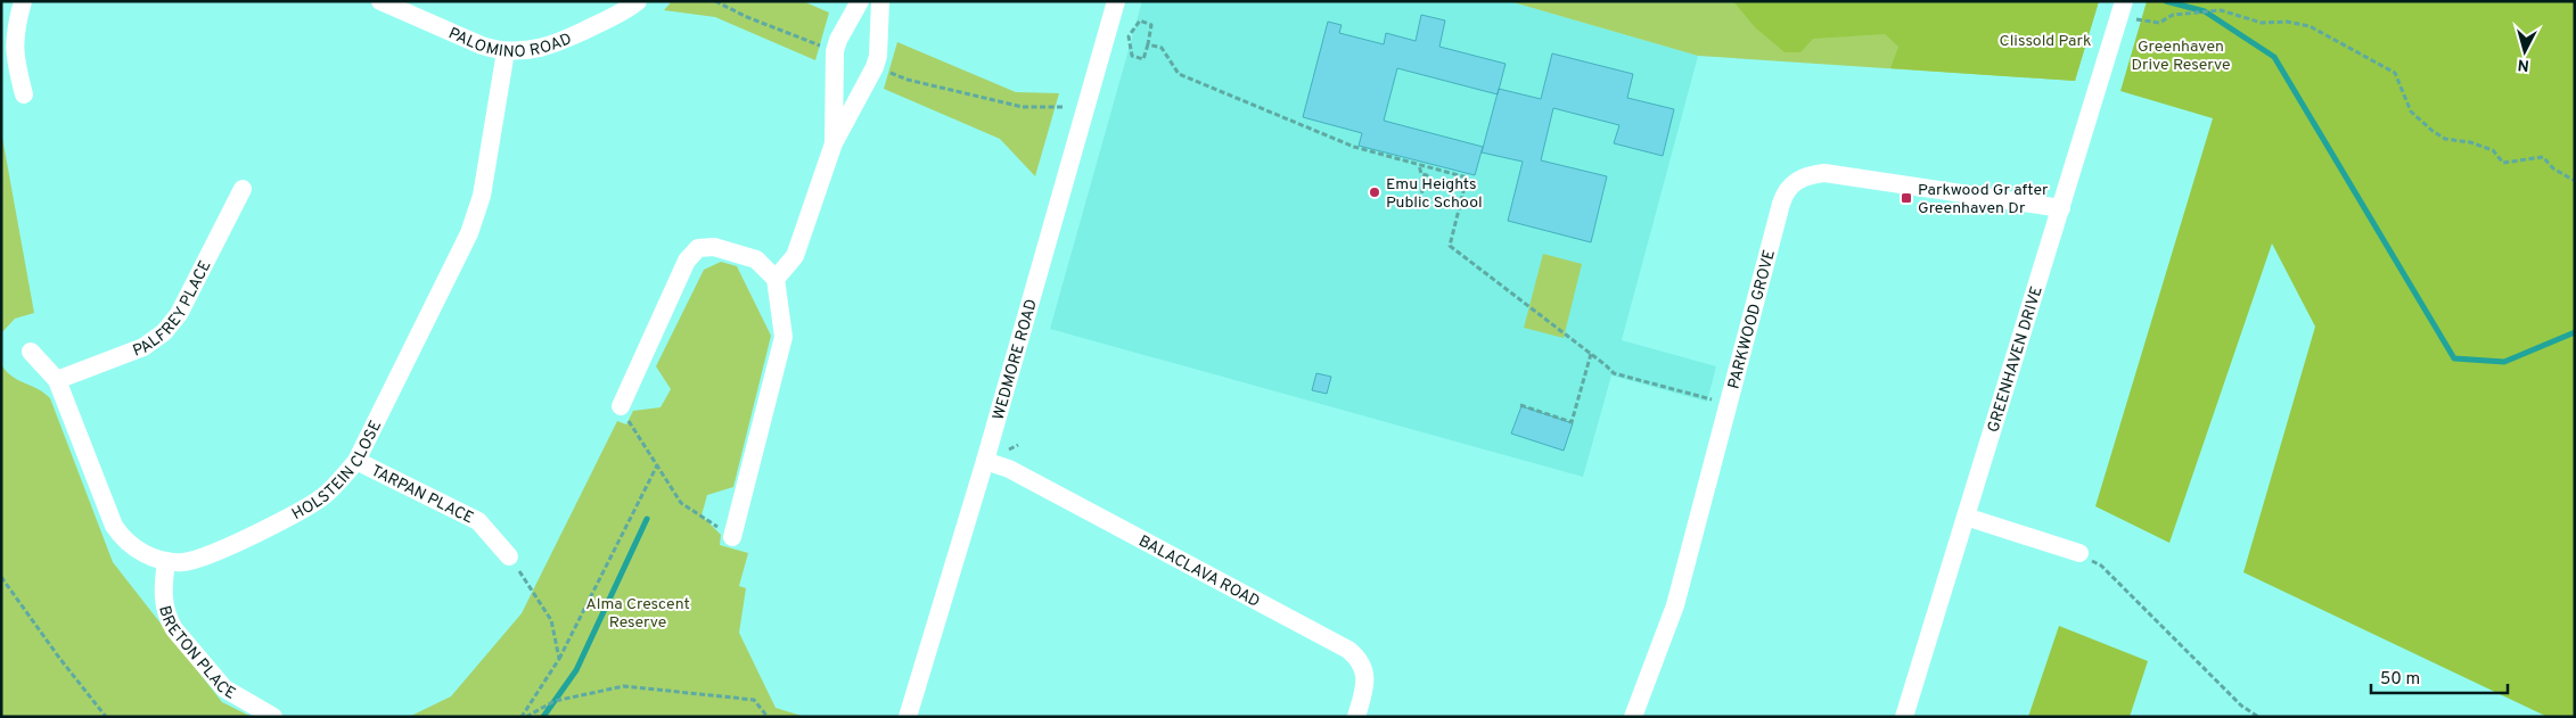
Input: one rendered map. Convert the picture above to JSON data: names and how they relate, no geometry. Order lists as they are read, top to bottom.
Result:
{
  "streets": {
    "street": [
      "PALOMINO ROAD",
      "PALFREY PLACE",
      "PARKWOOD GROVE",
      "WEDMORE ROAD",
      "GREENHAVEN DRIVE",
      "HOLSTEIN CLOSE",
      "TARPAN PLACE",
      "BALACLAVA ROAD",
      "BRETON PLACE"
    ]
  },
  "crossings": [
    ["PALOMINO ROAD", "HOLSTEIN CLOSE"],
    ["PALFREY PLACE", "HOLSTEIN CLOSE"],
    ["PARKWOOD GROVE", "GREENHAVEN DRIVE"],
    ["WEDMORE ROAD", "BALACLAVA ROAD"],
    ["HOLSTEIN CLOSE", "TARPAN PLACE"],
    ["HOLSTEIN CLOSE", "BRETON PLACE"]
  ],
  "parks": ["Clissold Park", "Greenhaven Drive Reserve", "Alma Crescent Reserve"],
  "places": {
    "other": ["Emu Heights Public School"],
    "transit": ["Parkwood Gr after Greenhaven Dr"]
  },
  "scale_bar": "50 m",
  "north": "bottom"
}
